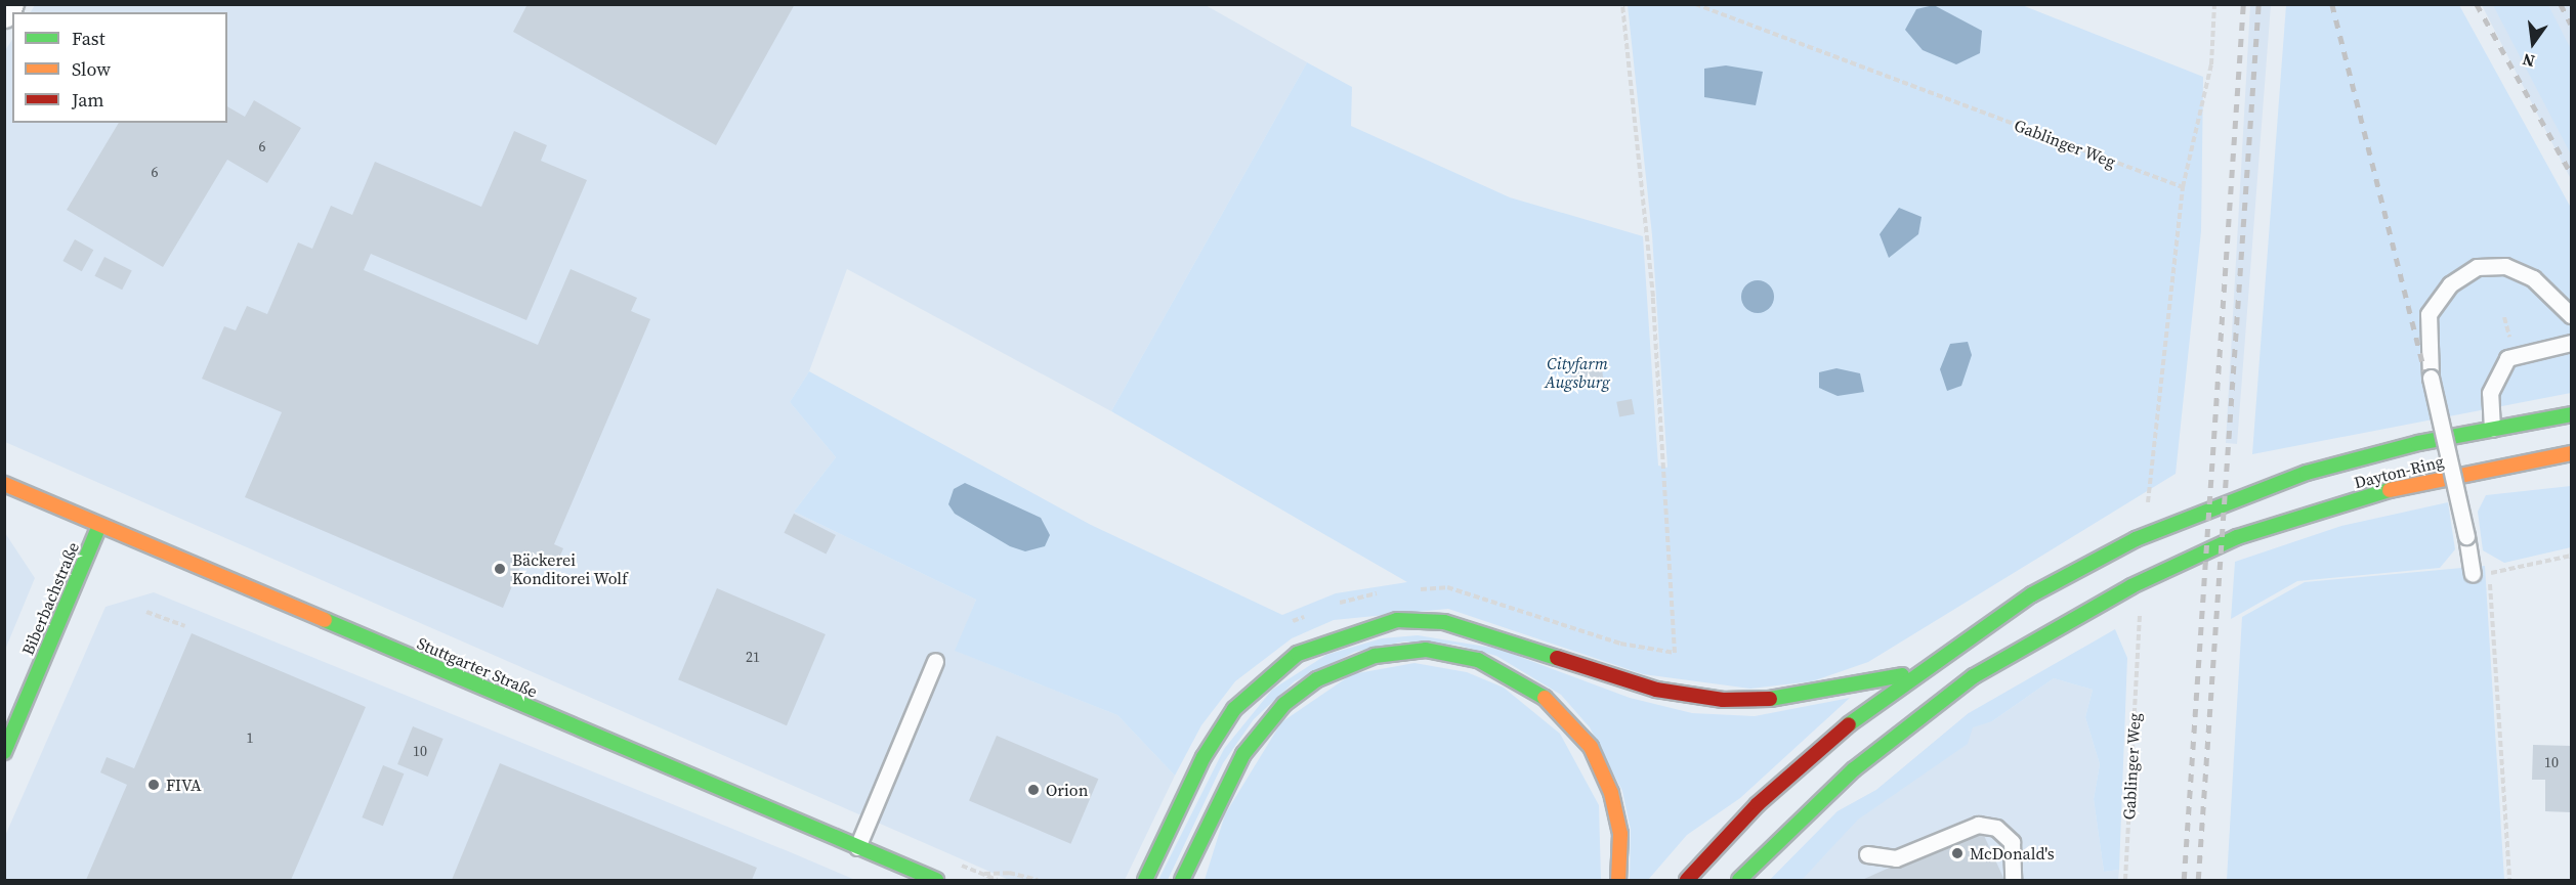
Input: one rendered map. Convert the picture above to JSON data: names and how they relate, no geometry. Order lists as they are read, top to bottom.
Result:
{
  "streets": {
    "main road": ["Dayton-Ring", "Biberbachstraße", "Stuttgarter Straße"],
    "path": ["Gablinger Weg"]
  },
  "crossings": [
    ["Biberbachstraße", "Stuttgarter Straße"]
  ],
  "parks": ["Cityfarm Augsburg"],
  "places": [
    "Bäckerei Konditorei Wolf",
    "FIVA",
    "Orion",
    "McDonald's"
  ],
  "house_numbers": [
    "6",
    "6",
    "21",
    "1",
    "10",
    "10"
  ],
  "legend": ["Fast", "Slow", "Jam"],
  "north": "bottom"
}
